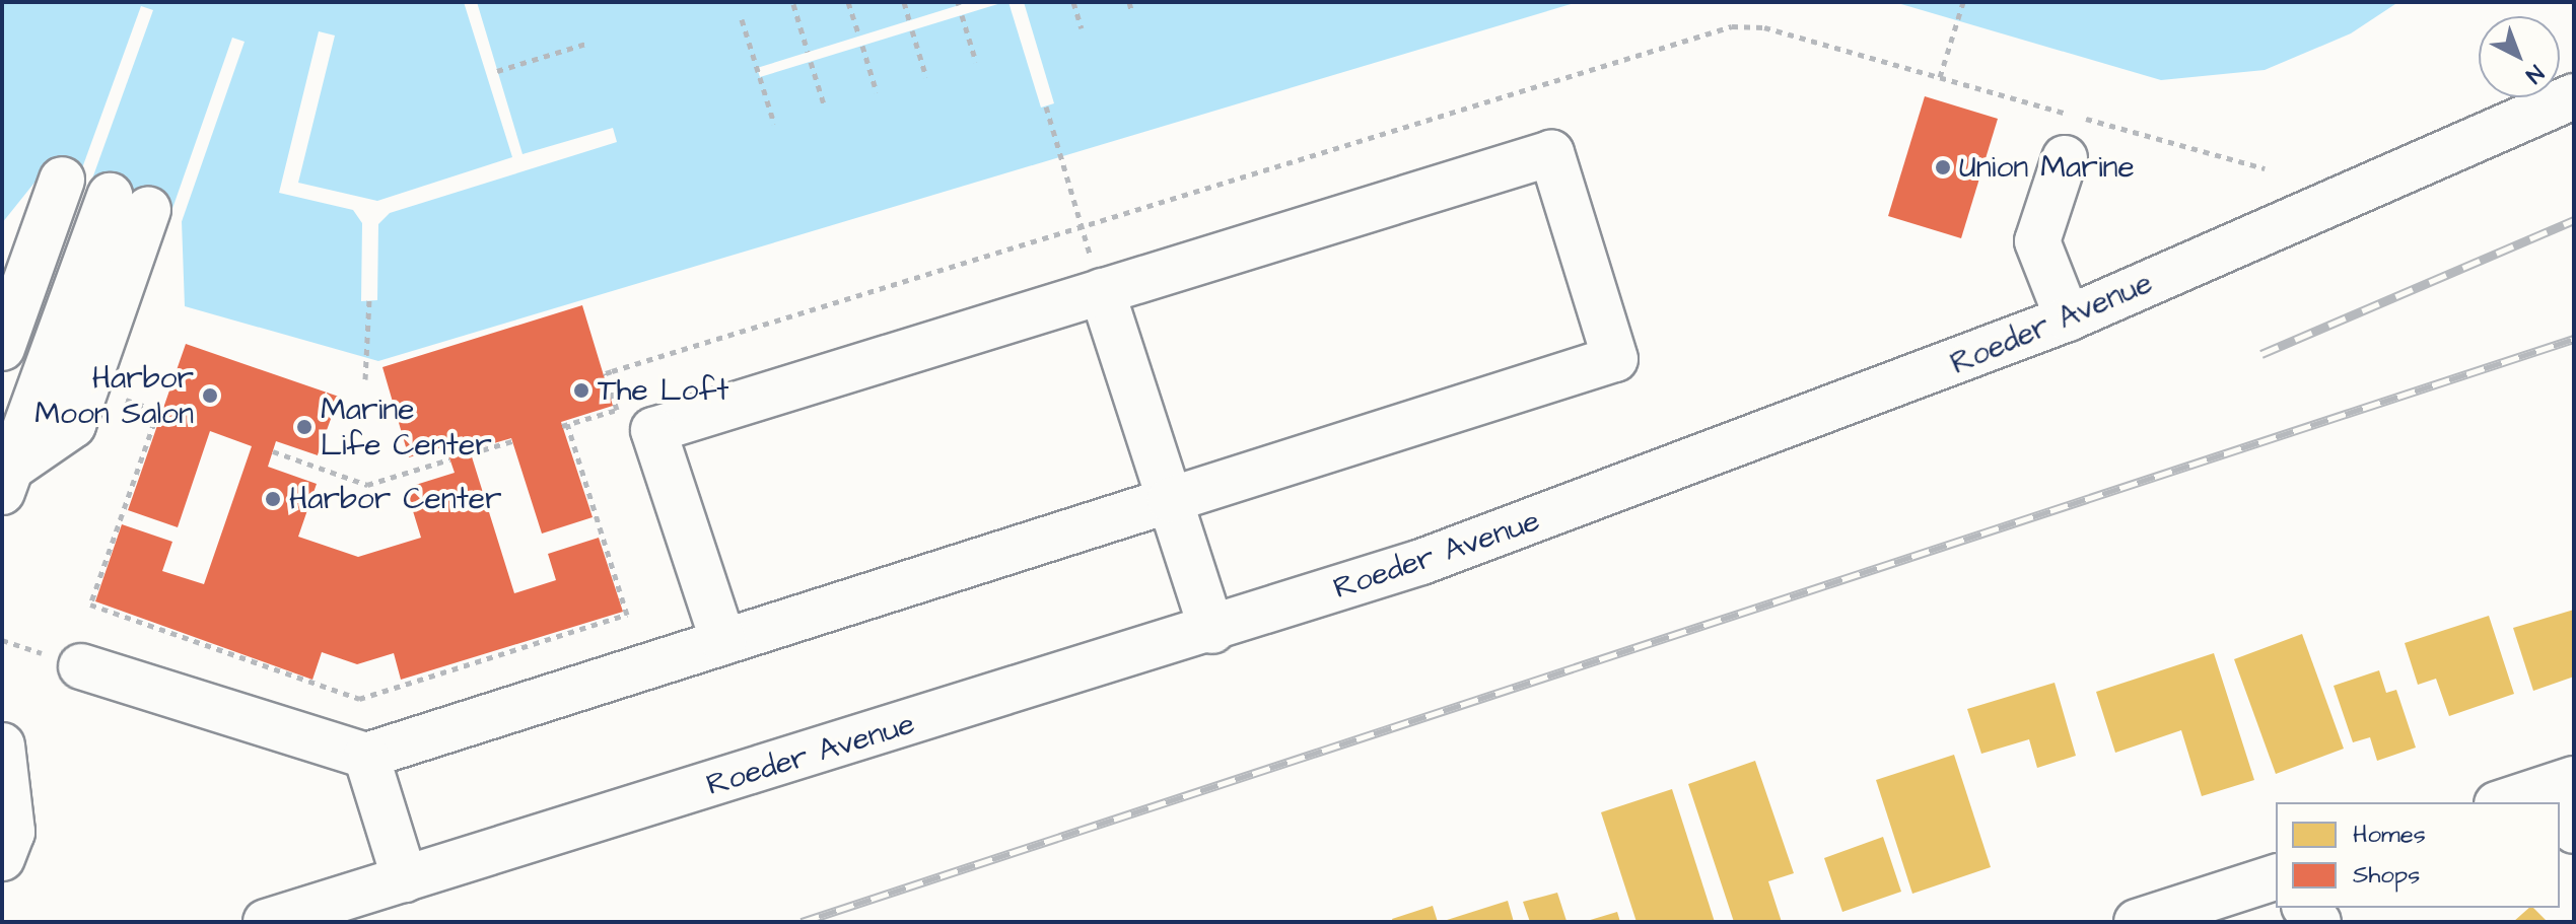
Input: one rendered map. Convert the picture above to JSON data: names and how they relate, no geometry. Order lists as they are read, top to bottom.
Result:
{
  "streets": {
    "street": ["Roeder Avenue"]
  },
  "places": [
    "Union Marine",
    "The Loft",
    "Harbor Moon Salon",
    "Marine Life Center",
    "Harbor Center"
  ],
  "legend": ["Homes", "Shops"],
  "north": "bottom right"
}
